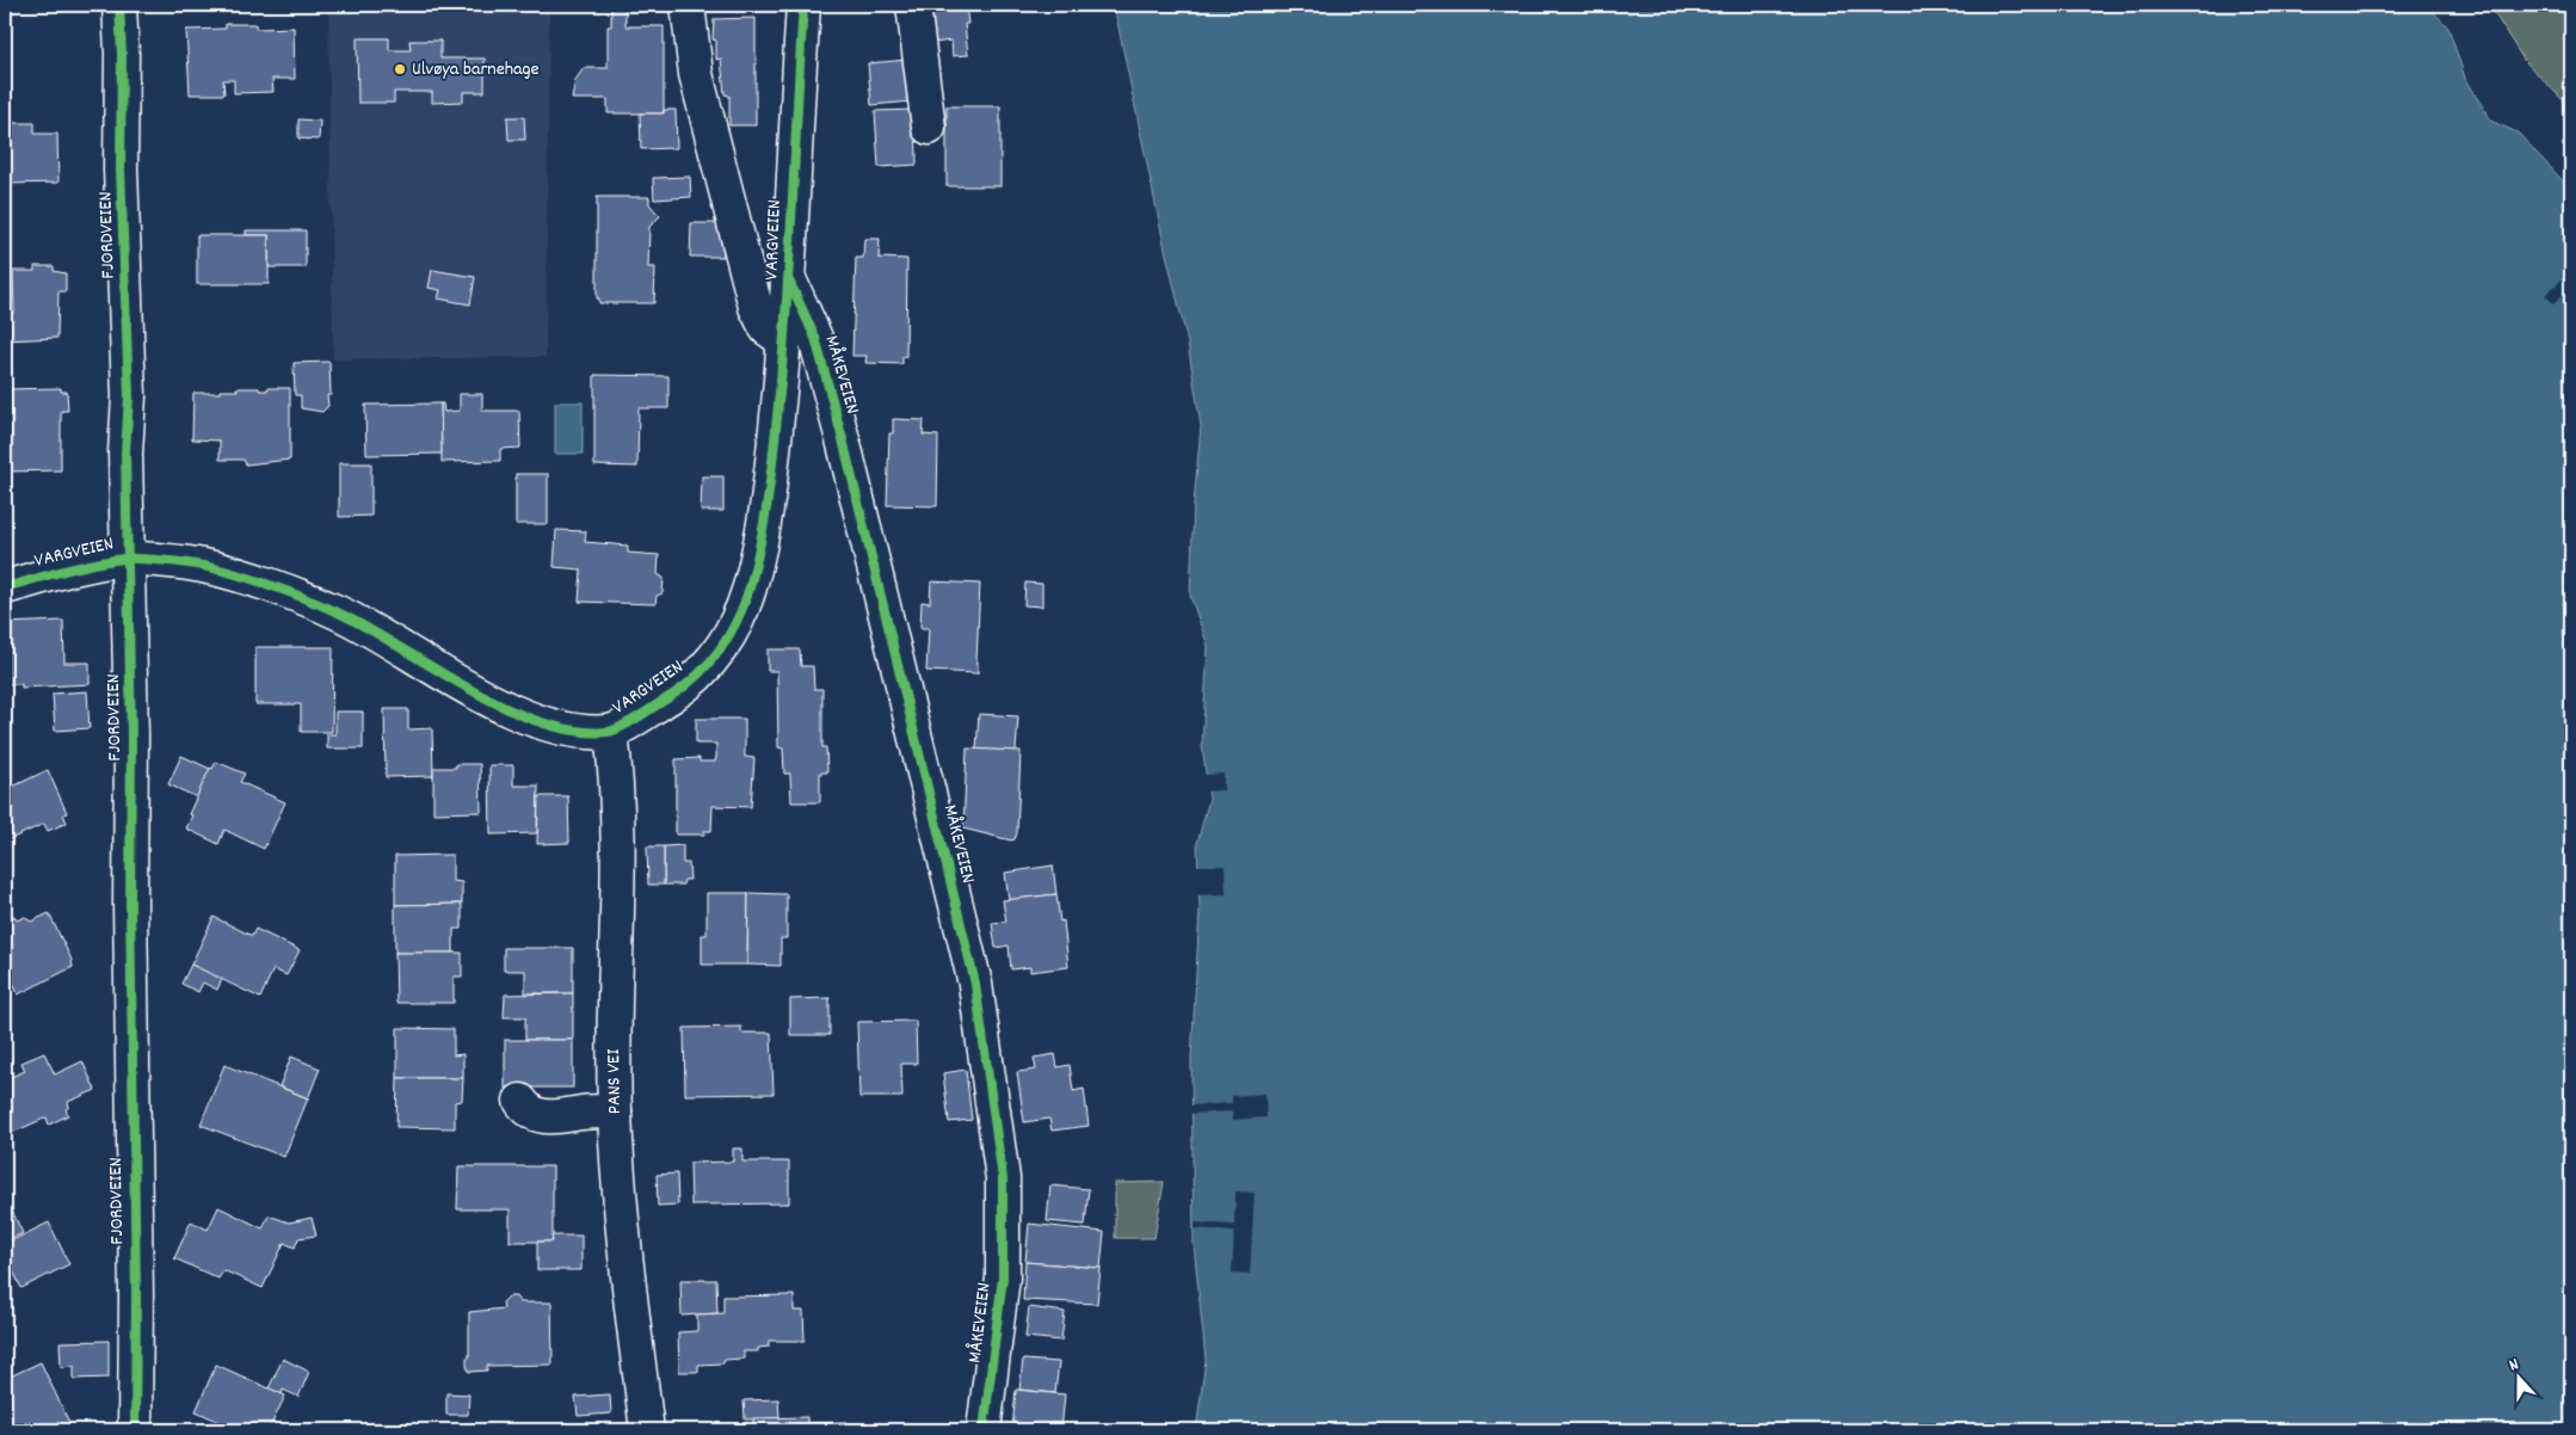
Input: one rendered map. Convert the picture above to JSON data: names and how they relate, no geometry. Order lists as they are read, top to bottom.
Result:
{
  "streets": {
    "street": [
      "FJORDVEIEN",
      "VARGVEIEN",
      "MÅKEVEIEN",
      "PANS VEI"
    ]
  },
  "crossings": [
    ["FJORDVEIEN", "VARGVEIEN"],
    ["VARGVEIEN", "MÅKEVEIEN"],
    ["VARGVEIEN", "PANS VEI"]
  ],
  "places": ["Ulvøya barnehage"],
  "north": "top"
}
